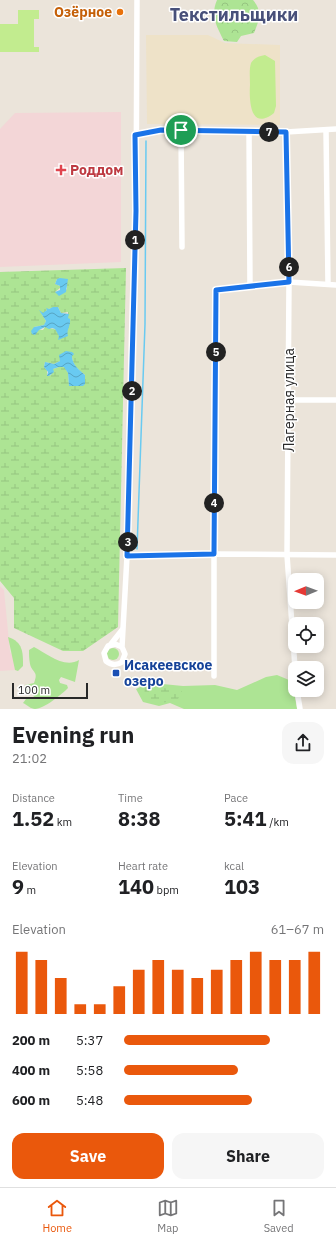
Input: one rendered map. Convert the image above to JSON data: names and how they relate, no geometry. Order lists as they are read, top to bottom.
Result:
{
  "streets": {
    "street": ["Лагерная улица"]
  },
  "districts": ["Текстильщики"],
  "places": {
    "other": ["Озёрное"],
    "health": ["Роддом"],
    "transit": ["Исакеевское озеро"]
  },
  "scale_bar": "100 m",
  "north": "left",
  "page": {
    "pins": [
      "7",
      "1",
      "6",
      "5",
      "2",
      "4",
      "3"
    ],
    "scale": "100 m",
    "heading": ["Evening run", "21:02"],
    "stats": [
      ["Distance", "1.52 km"],
      ["Time", "8:38"],
      ["Pace", "5:41 /km"],
      ["Elevation", "9 m"],
      ["Heart rate", "140 bpm"],
      ["kcal", "103"]
    ],
    "chart": ["Elevation", "61–67 m"],
    "list": [
      {
        "name": "200 m",
        "note": "5:37"
      },
      {
        "name": "400 m",
        "note": "5:58"
      },
      {
        "name": "600 m",
        "note": "5:48"
      }
    ],
    "buttons": ["Save", "Share"],
    "tabs": ["Home", "Map", "Saved"]
  }
}
